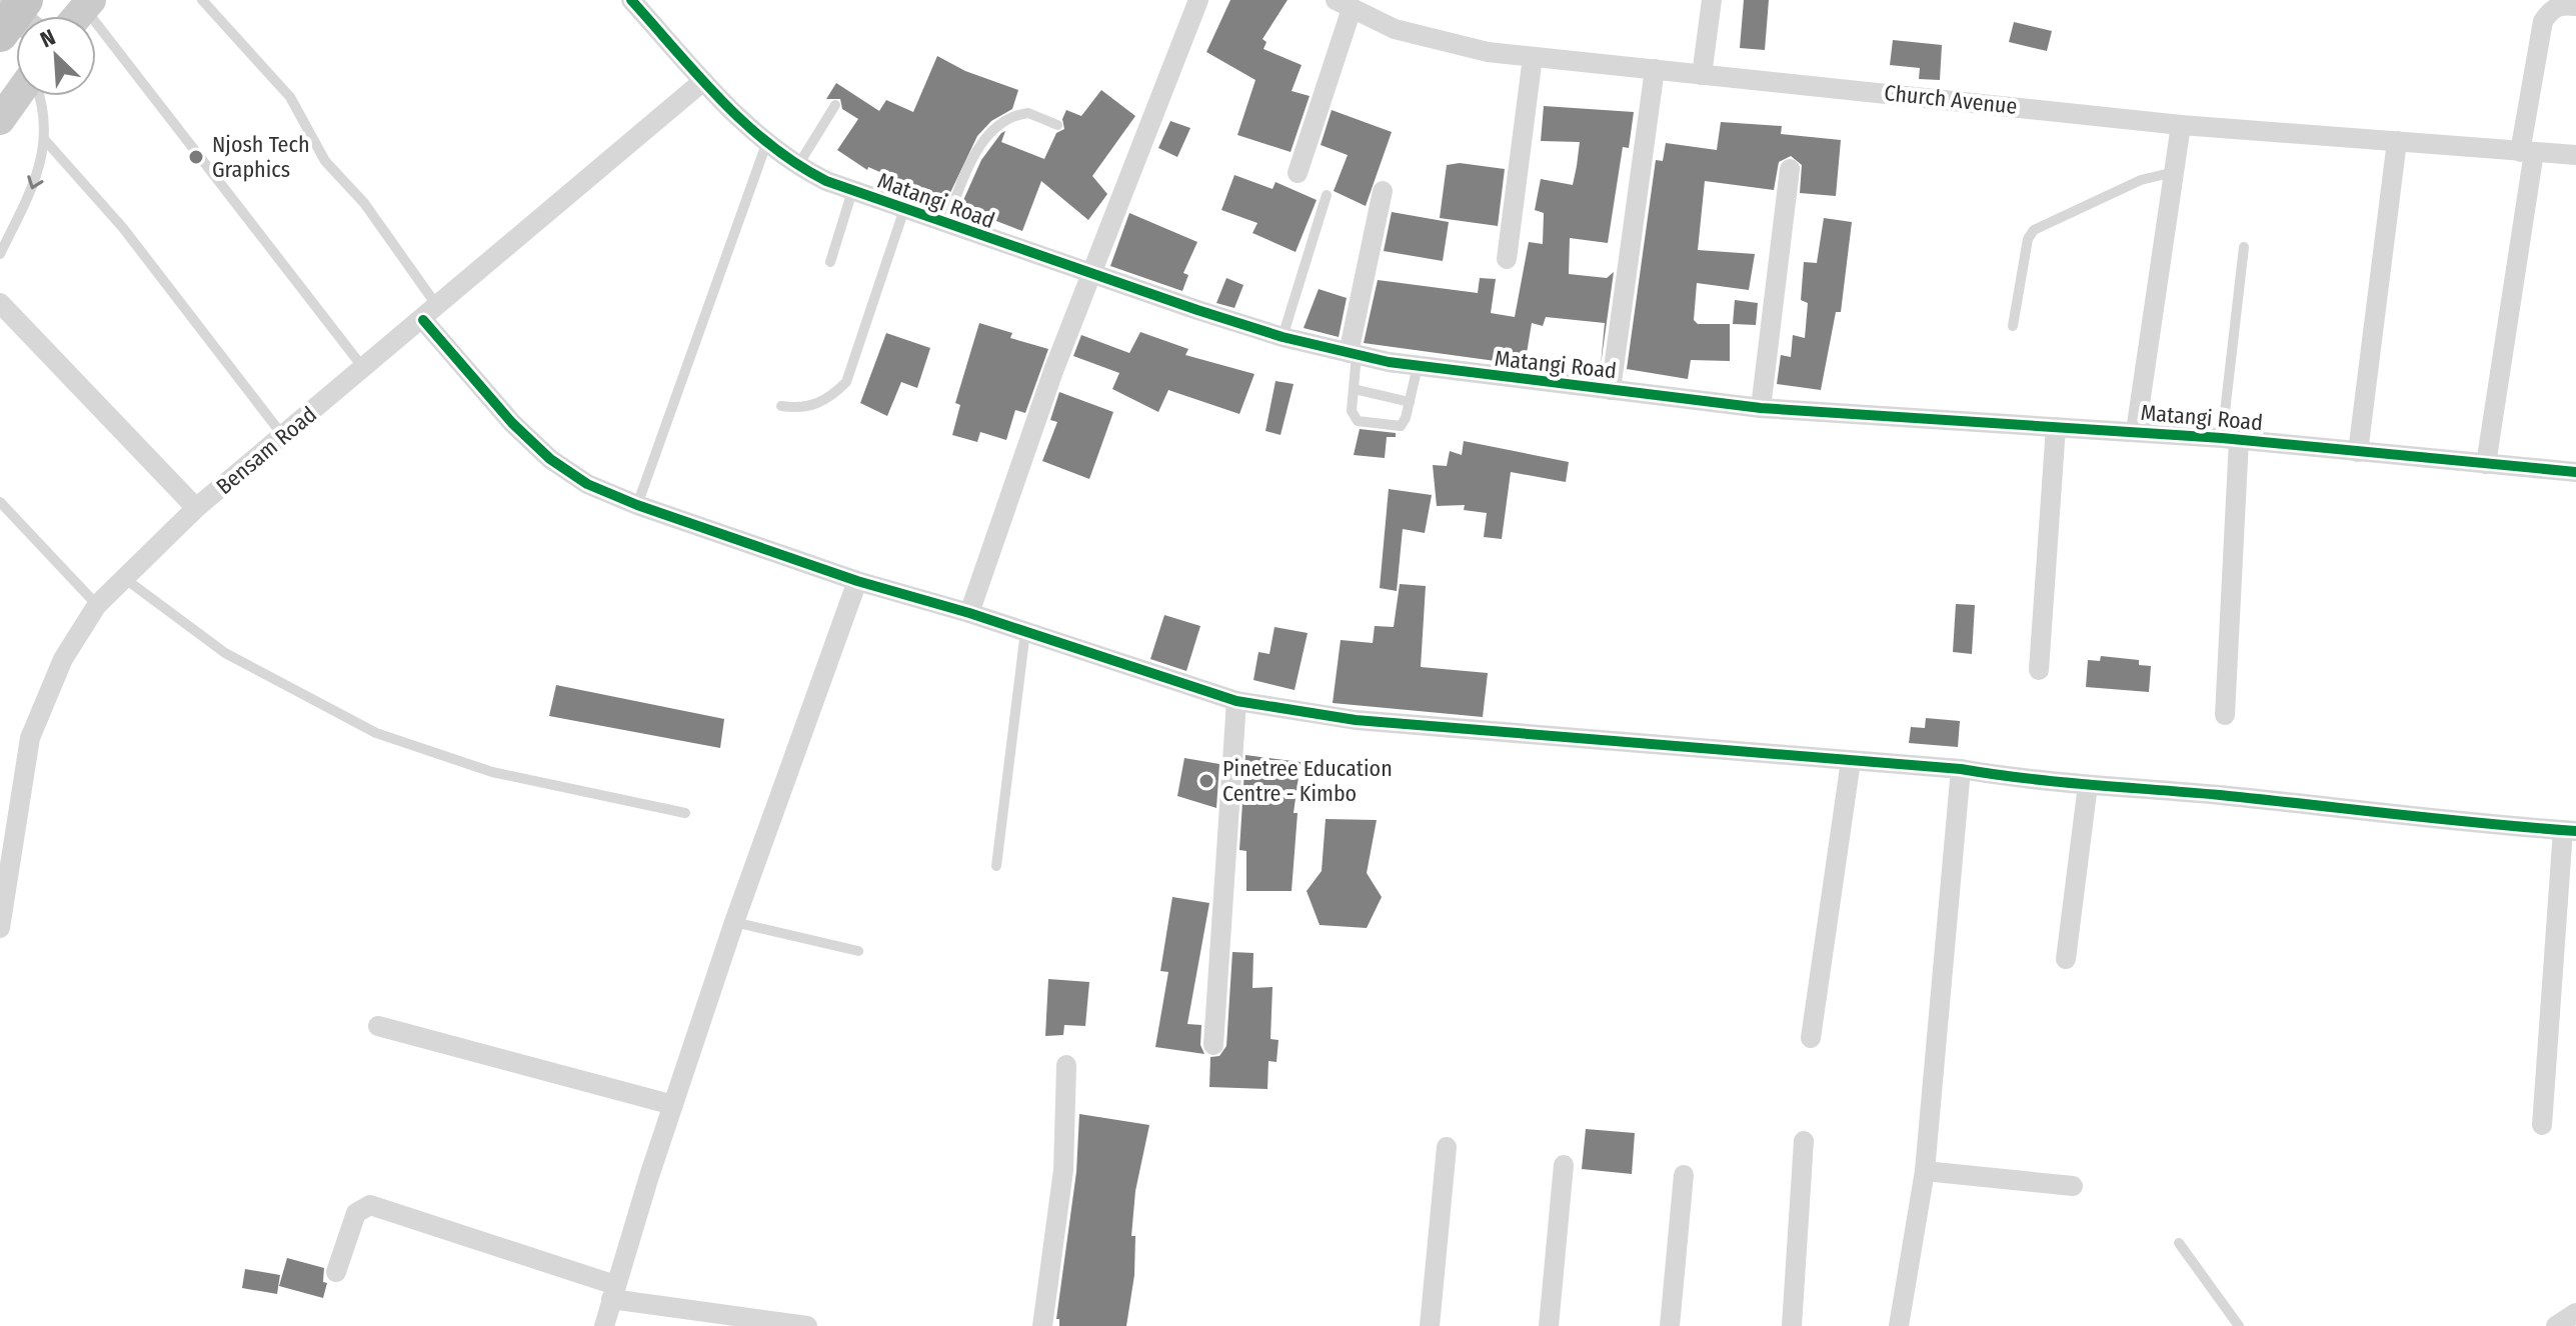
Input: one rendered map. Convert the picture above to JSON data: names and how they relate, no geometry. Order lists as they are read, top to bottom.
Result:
{
  "streets": {
    "street": ["Church Avenue", "Matangi Road", "Bensam Road"]
  },
  "crossings": [
    ["Matangi Road", "Bensam Road"]
  ],
  "places": ["Njosh Tech Graphics", "Pinetree Education Centre - Kimbo"],
  "north": "top left"
}
